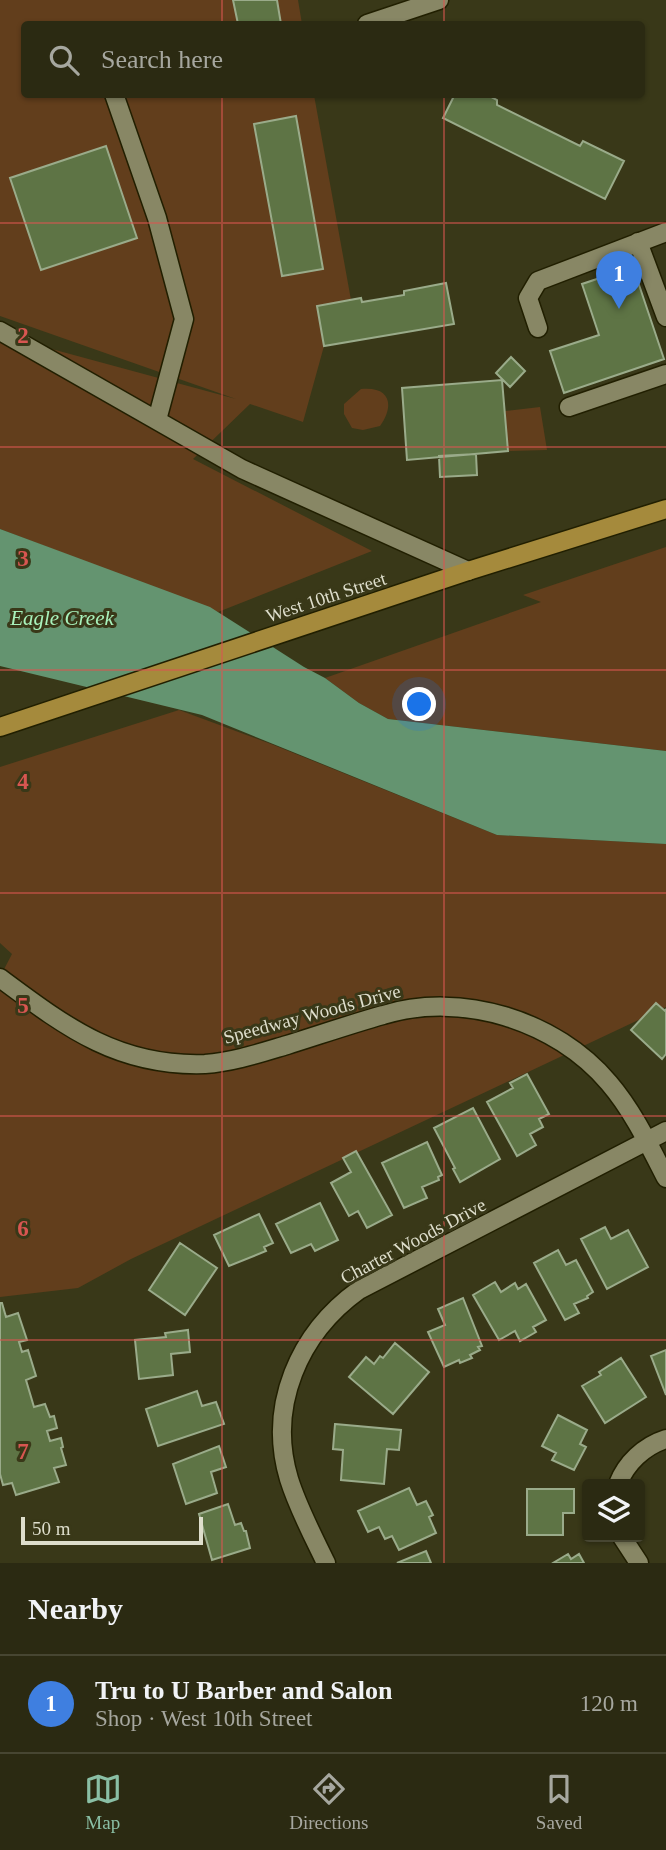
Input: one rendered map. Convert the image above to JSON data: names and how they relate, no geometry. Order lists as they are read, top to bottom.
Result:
{
  "streets": {
    "main road": ["West 10th Street"],
    "street": ["Speedway Woods Drive", "Charter Woods Drive"]
  },
  "crossings": [
    ["Speedway Woods Drive", "Charter Woods Drive"]
  ],
  "water": ["Eagle Creek"],
  "scale_bar": "50 m",
  "page": {
    "search": "Search here",
    "pins": "1",
    "scale": "50 m",
    "heading": "Nearby",
    "list": [
      {
        "mark": "1",
        "name": "Tru to U Barber and Salon",
        "note": "Shop · West 10th Street",
        "value": "120 m"
      }
    ],
    "nav": ["Map", "Directions", "Saved"]
  },
  "grid": {
    "rows": [
      "2",
      "3",
      "4",
      "5",
      "6",
      "7"
    ]
  }
}
